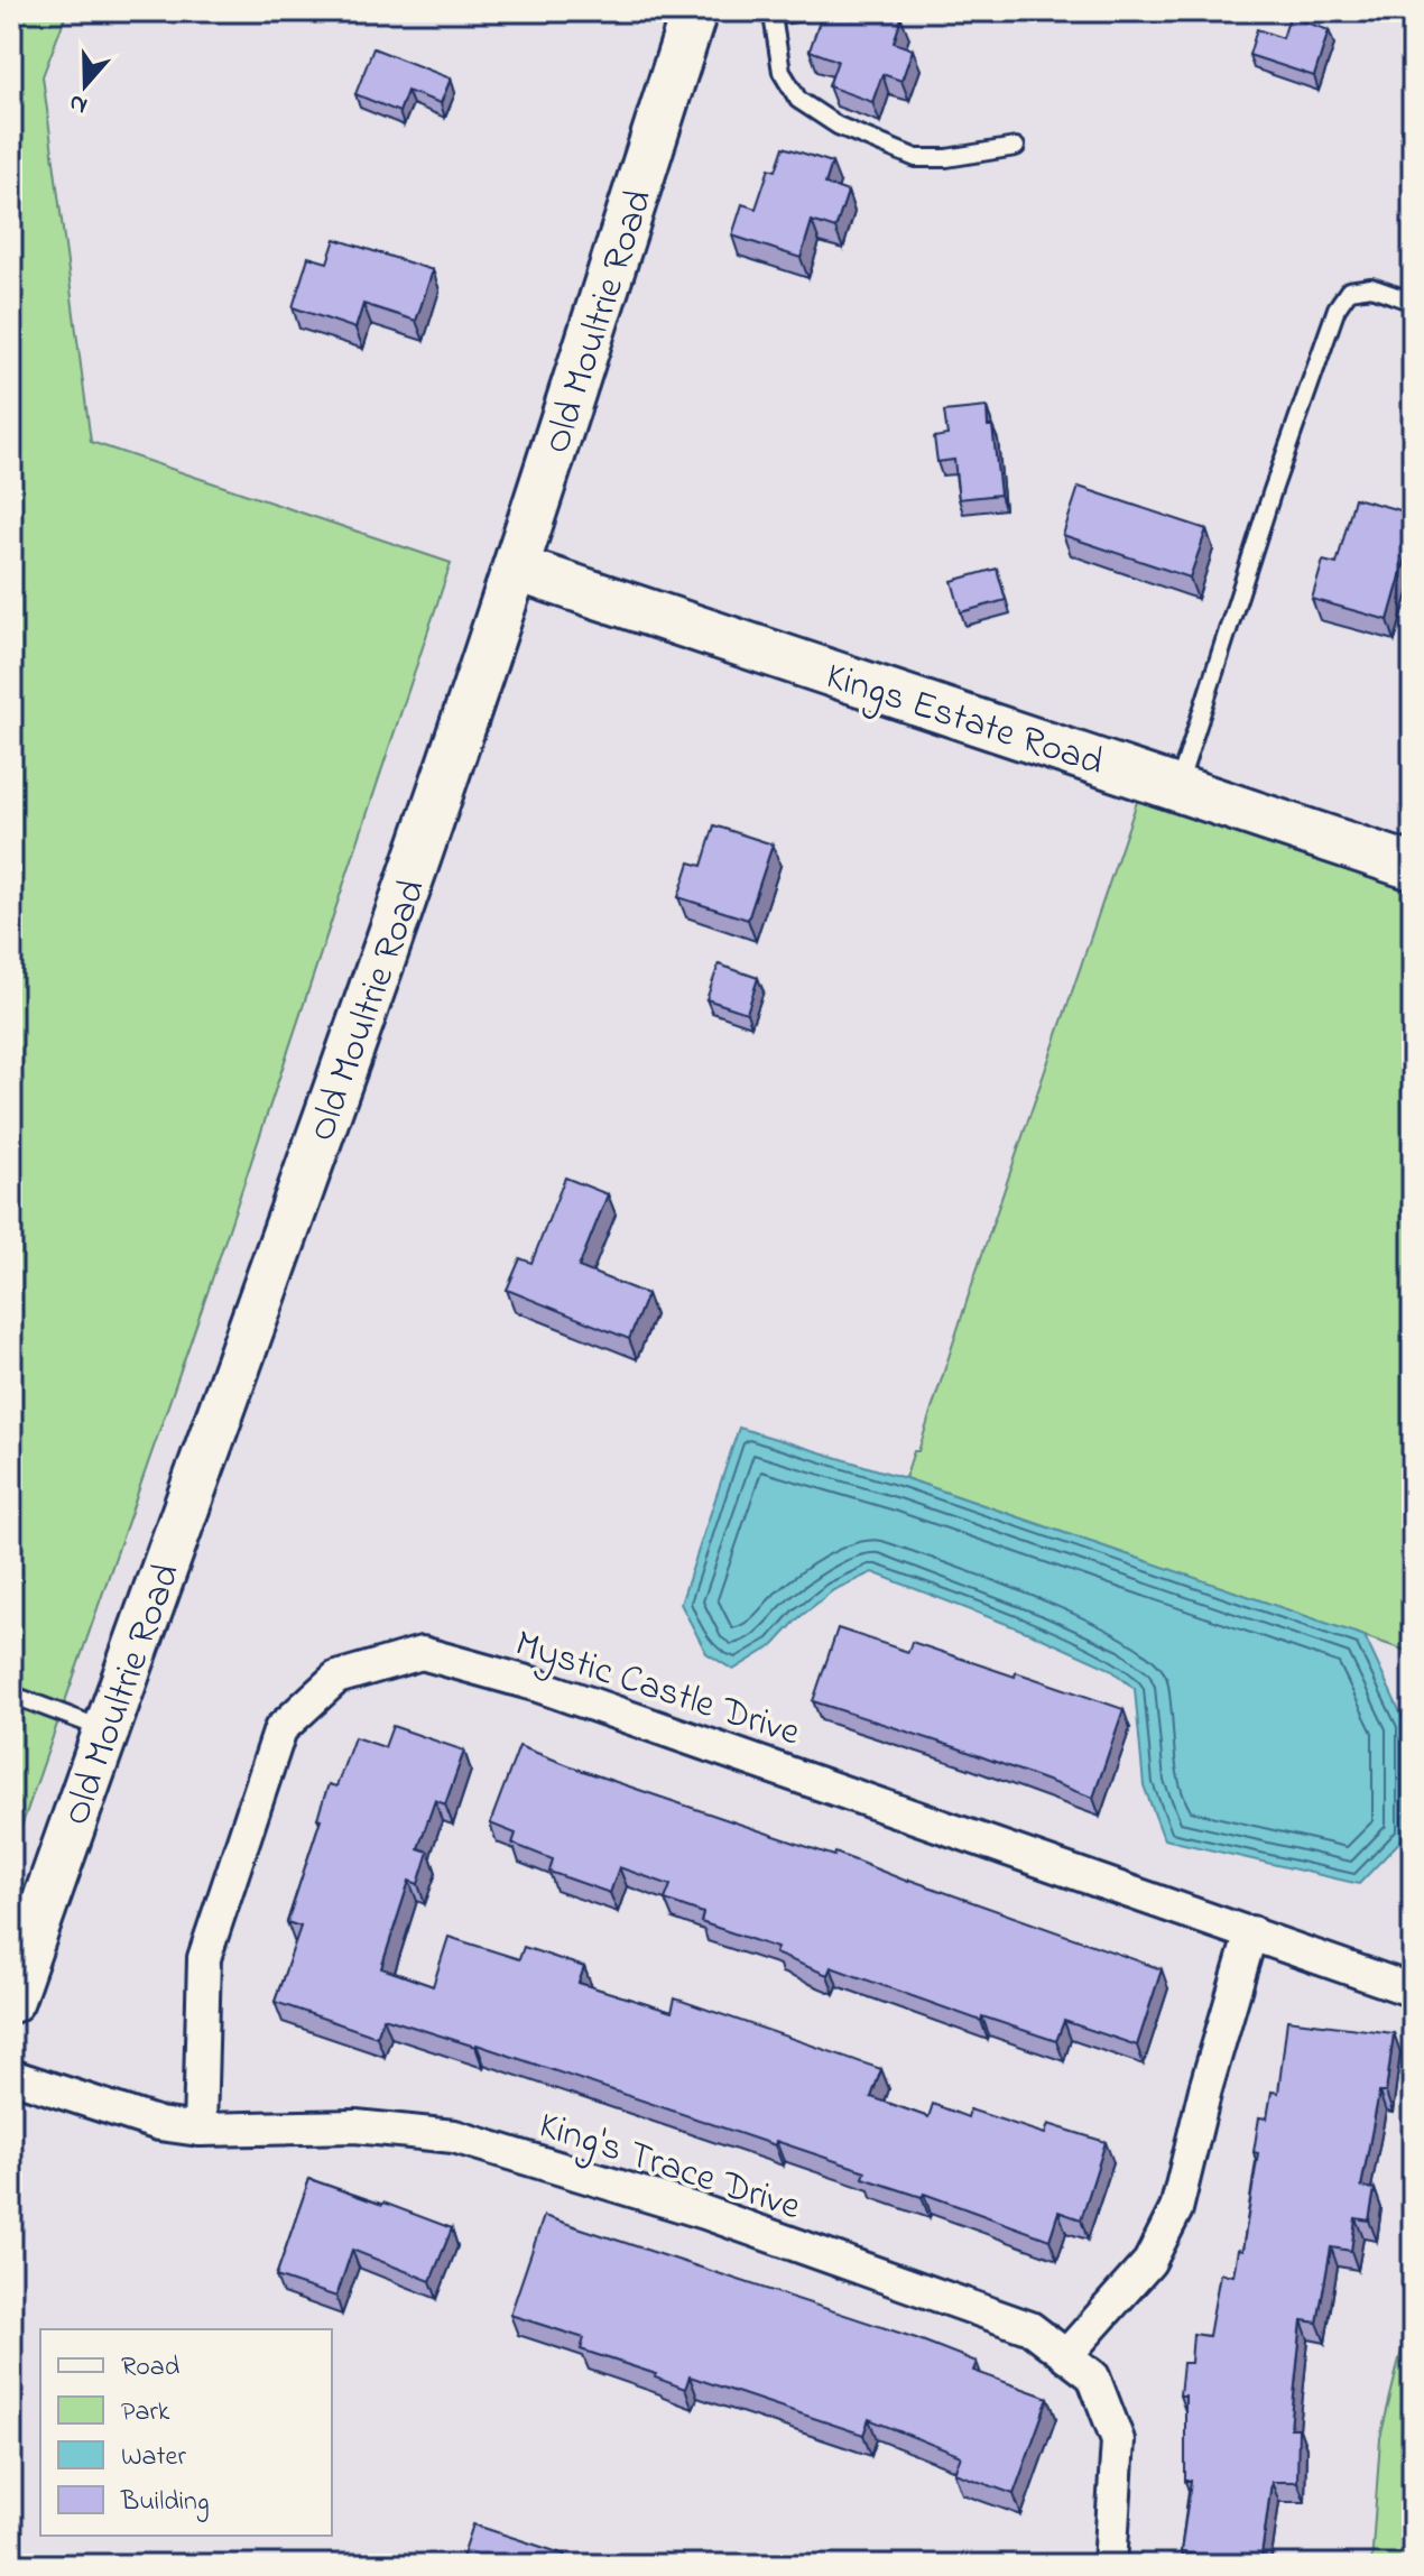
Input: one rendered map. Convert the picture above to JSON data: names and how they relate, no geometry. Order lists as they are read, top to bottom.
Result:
{
  "streets": {
    "main road": ["Old Moultrie Road", "Kings Estate Road"],
    "street": ["Mystic Castle Drive", "King's Trace Drive"]
  },
  "crossings": [
    ["Old Moultrie Road", "Kings Estate Road"],
    ["Mystic Castle Drive", "King's Trace Drive"]
  ],
  "legend": [
    "Road",
    "Park",
    "Water",
    "Building"
  ],
  "north": "bottom"
}
